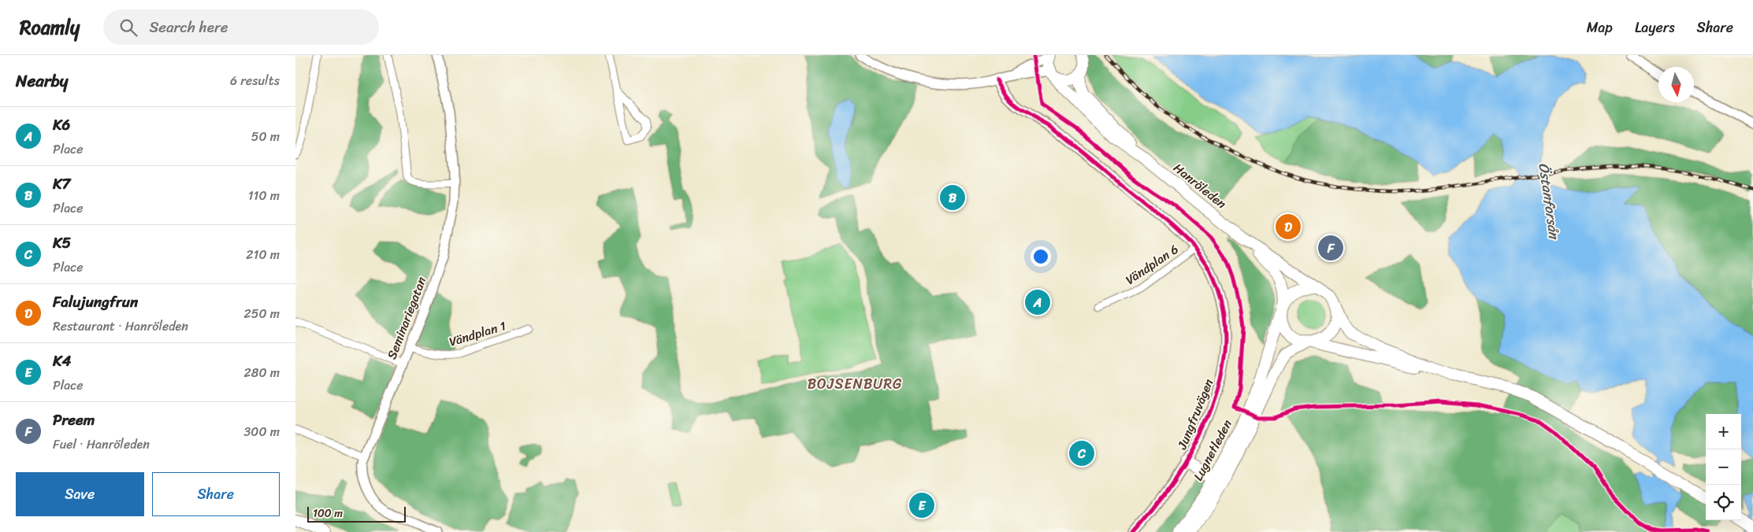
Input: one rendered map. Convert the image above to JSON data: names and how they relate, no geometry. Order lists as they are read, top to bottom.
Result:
{
  "streets": {
    "main road": ["Hanröleden", "Lugnetleden"],
    "street": [
      "Vändplan 6",
      "Seminariegatan",
      "Vändplan 1",
      "Jungfruvägen"
    ]
  },
  "crossings": [
    ["Hanröleden", "Lugnetleden"],
    ["Vändplan 6", "Jungfruvägen"],
    ["Seminariegatan", "Vändplan 1"]
  ],
  "districts": ["BOJSENBURG"],
  "water": ["Östanforsån"],
  "scale_bar": "100 m",
  "north": "bottom",
  "page": {
    "header": "Roamly",
    "search": "Search here",
    "nav": ["Map", "Layers", "Share"],
    "heading": ["Nearby", "6 results"],
    "list": [
      {
        "mark": "A",
        "name": "K6",
        "note": "Place",
        "value": "50 m"
      },
      {
        "mark": "B",
        "name": "K7",
        "note": "Place",
        "value": "110 m"
      },
      {
        "mark": "C",
        "name": "K5",
        "note": "Place",
        "value": "210 m"
      },
      {
        "mark": "D",
        "name": "Falujungfrun",
        "note": "Restaurant · Hanröleden",
        "value": "250 m"
      },
      {
        "mark": "E",
        "name": "K4",
        "note": "Place",
        "value": "280 m"
      },
      {
        "mark": "F",
        "name": "Preem",
        "note": "Fuel · Hanröleden",
        "value": "300 m"
      }
    ],
    "pins": [
      "B",
      "D",
      "F",
      "A",
      "C",
      "E"
    ],
    "map_buttons": ["+", "−"],
    "buttons": ["Save", "Share"],
    "scale": "100 m"
  }
}
